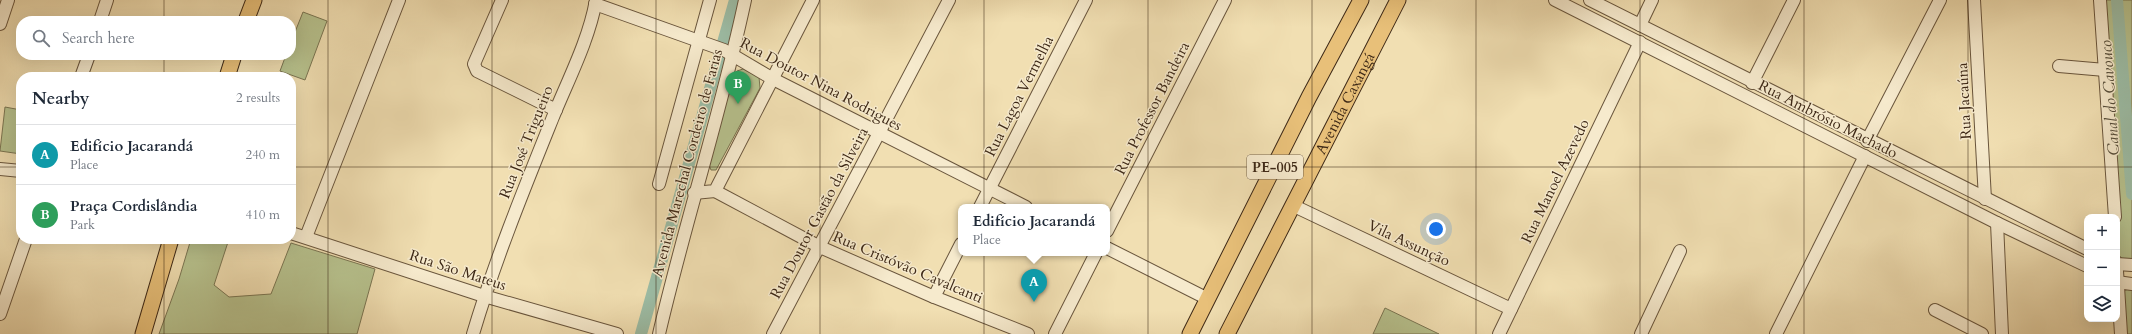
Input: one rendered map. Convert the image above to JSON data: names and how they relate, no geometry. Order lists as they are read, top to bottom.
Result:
{
  "streets": {
    "main road": ["Avenida Caxangá", "PE-005"],
    "street": [
      "Rua Doutor Nina Rodrigues",
      "Rua Lagoa Vermelha",
      "Rua Jacaúna",
      "Rua Professor Bandeira",
      "Rua Ambrósio Machado",
      "Rua José Trigueiro",
      "Avenida Marechal Cordeiro de Farias",
      "Rua Manoel Azevedo",
      "Rua Doutor Gastão da Silveira",
      "Vila Assunção",
      "Rua Cristóvão Cavalcanti",
      "Rua São Mateus"
    ]
  },
  "crossings": [
    ["Rua Doutor Nina Rodrigues", "Rua Lagoa Vermelha"],
    ["Rua Doutor Nina Rodrigues", "Rua José Trigueiro"],
    ["Rua Doutor Nina Rodrigues", "Avenida Marechal Cordeiro de Farias"],
    ["Rua Doutor Nina Rodrigues", "Rua Doutor Gastão da Silveira"],
    ["Rua Jacaúna", "Rua Ambrósio Machado"],
    ["Avenida Caxangá", "Vila Assunção"],
    ["Rua Ambrósio Machado", "Rua Manoel Azevedo"],
    ["Rua José Trigueiro", "Rua São Mateus"],
    ["Rua Manoel Azevedo", "Vila Assunção"],
    ["Rua Doutor Gastão da Silveira", "Rua Cristóvão Cavalcanti"]
  ],
  "water": ["Canal do Cavouco"],
  "page": {
    "search": "Search here",
    "pins": ["B", "A"],
    "heading": ["Nearby", "2 results"],
    "list": [
      {
        "mark": "A",
        "name": "Edifício Jacarandá",
        "note": "Place",
        "value": "240 m"
      },
      {
        "mark": "B",
        "name": "Praça Cordislândia",
        "note": "Park",
        "value": "410 m"
      }
    ],
    "popup": ["Edifício Jacarandá", "Place"],
    "map_buttons": ["+", "−"]
  }
}
